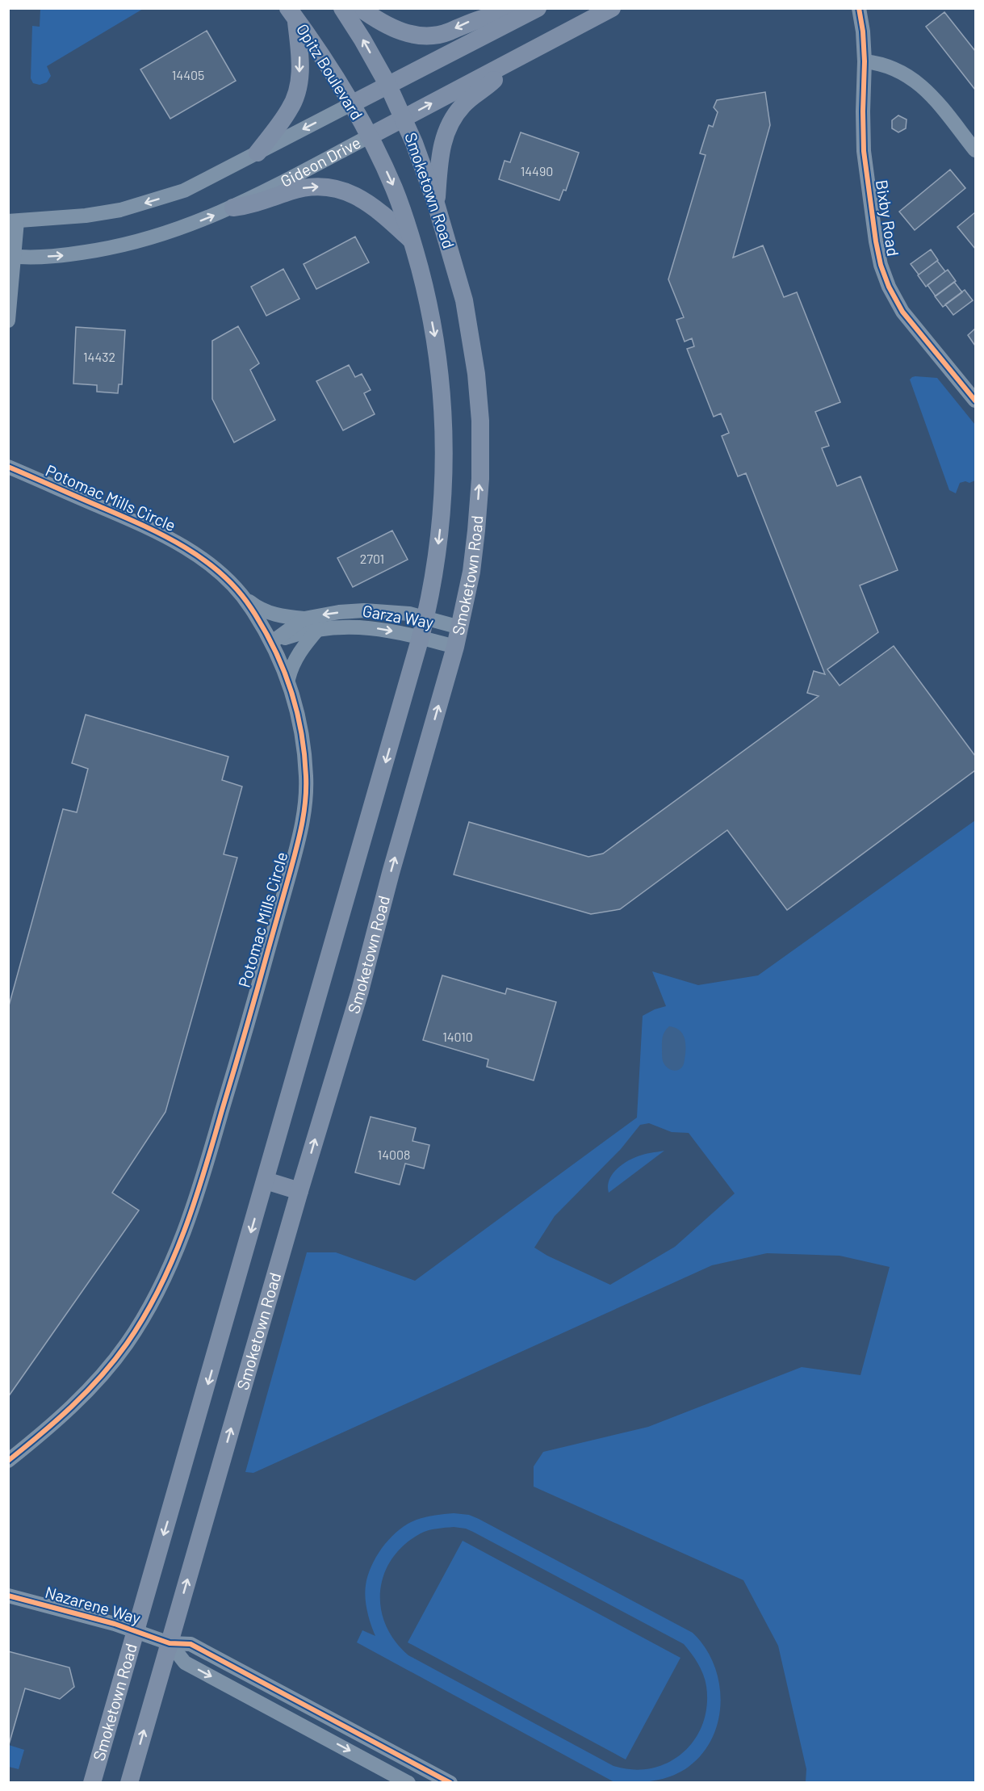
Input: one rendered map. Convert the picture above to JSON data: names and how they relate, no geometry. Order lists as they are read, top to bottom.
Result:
{
  "streets": {
    "main road": ["Opitz Boulevard", "Gideon Drive", "Smoketown Road"],
    "street": [
      "Bixby Road",
      "Potomac Mills Circle",
      "Garza Way",
      "Nazarene Way"
    ]
  },
  "crossings": [
    ["Opitz Boulevard", "Gideon Drive"],
    ["Opitz Boulevard", "Smoketown Road"],
    ["Gideon Drive", "Smoketown Road"],
    ["Smoketown Road", "Garza Way"],
    ["Smoketown Road", "Nazarene Way"],
    ["Potomac Mills Circle", "Garza Way"]
  ],
  "house_numbers": [
    "14405",
    "14490",
    "14432",
    "2701",
    "14010",
    "14008"
  ]
}
